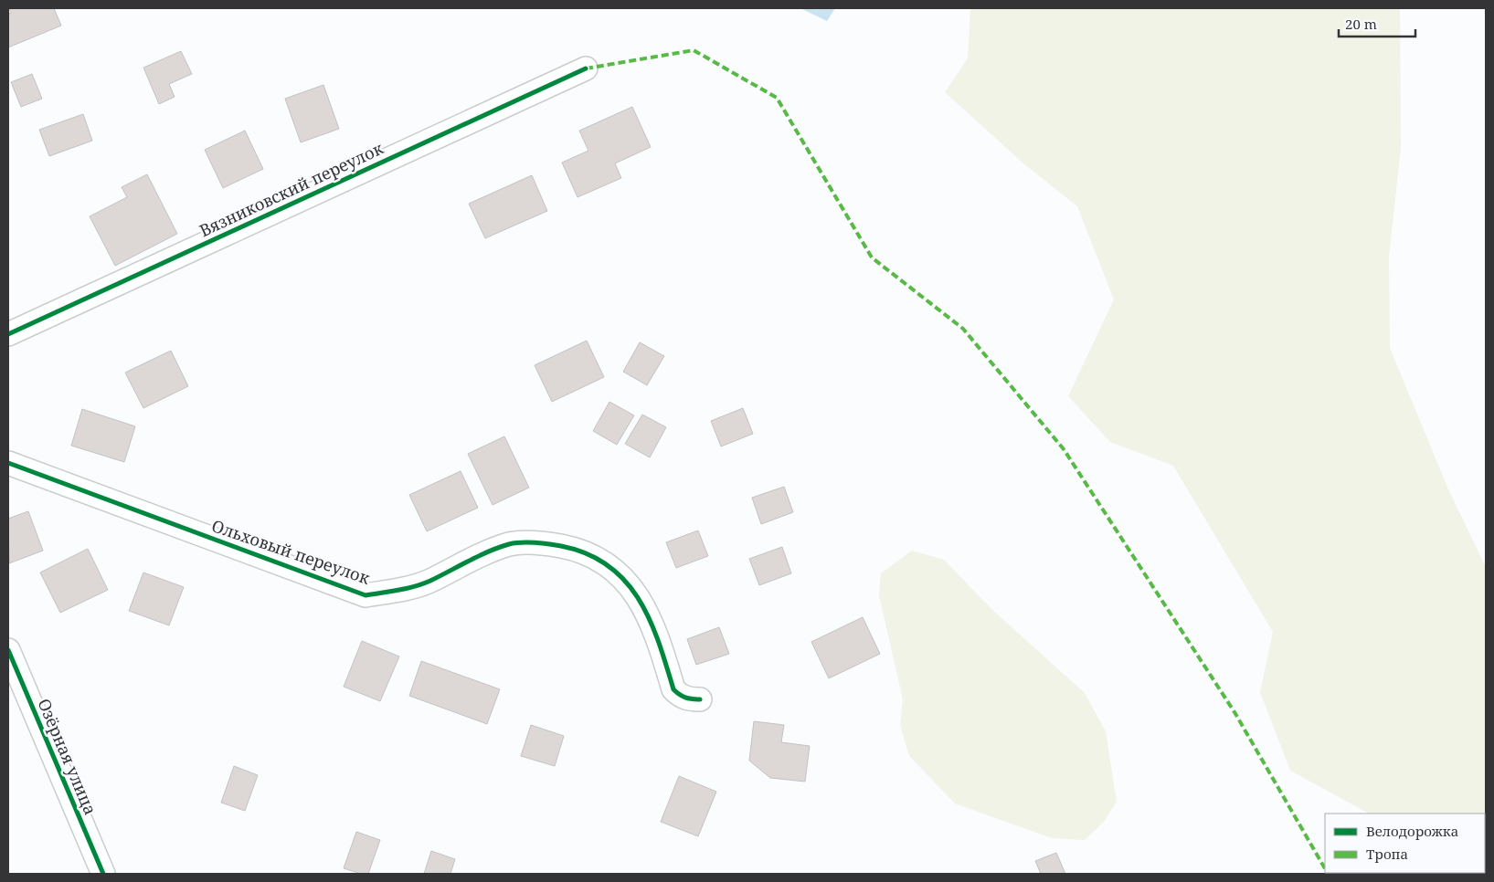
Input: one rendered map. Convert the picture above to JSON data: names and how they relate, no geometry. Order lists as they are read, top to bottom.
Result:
{
  "streets": {
    "street": ["Вязниковский переулок", "Ольховый переулок", "Озёрная улица"]
  },
  "legend": ["Велодорожка", "Тропа"],
  "scale_bar": "20 m"
}
